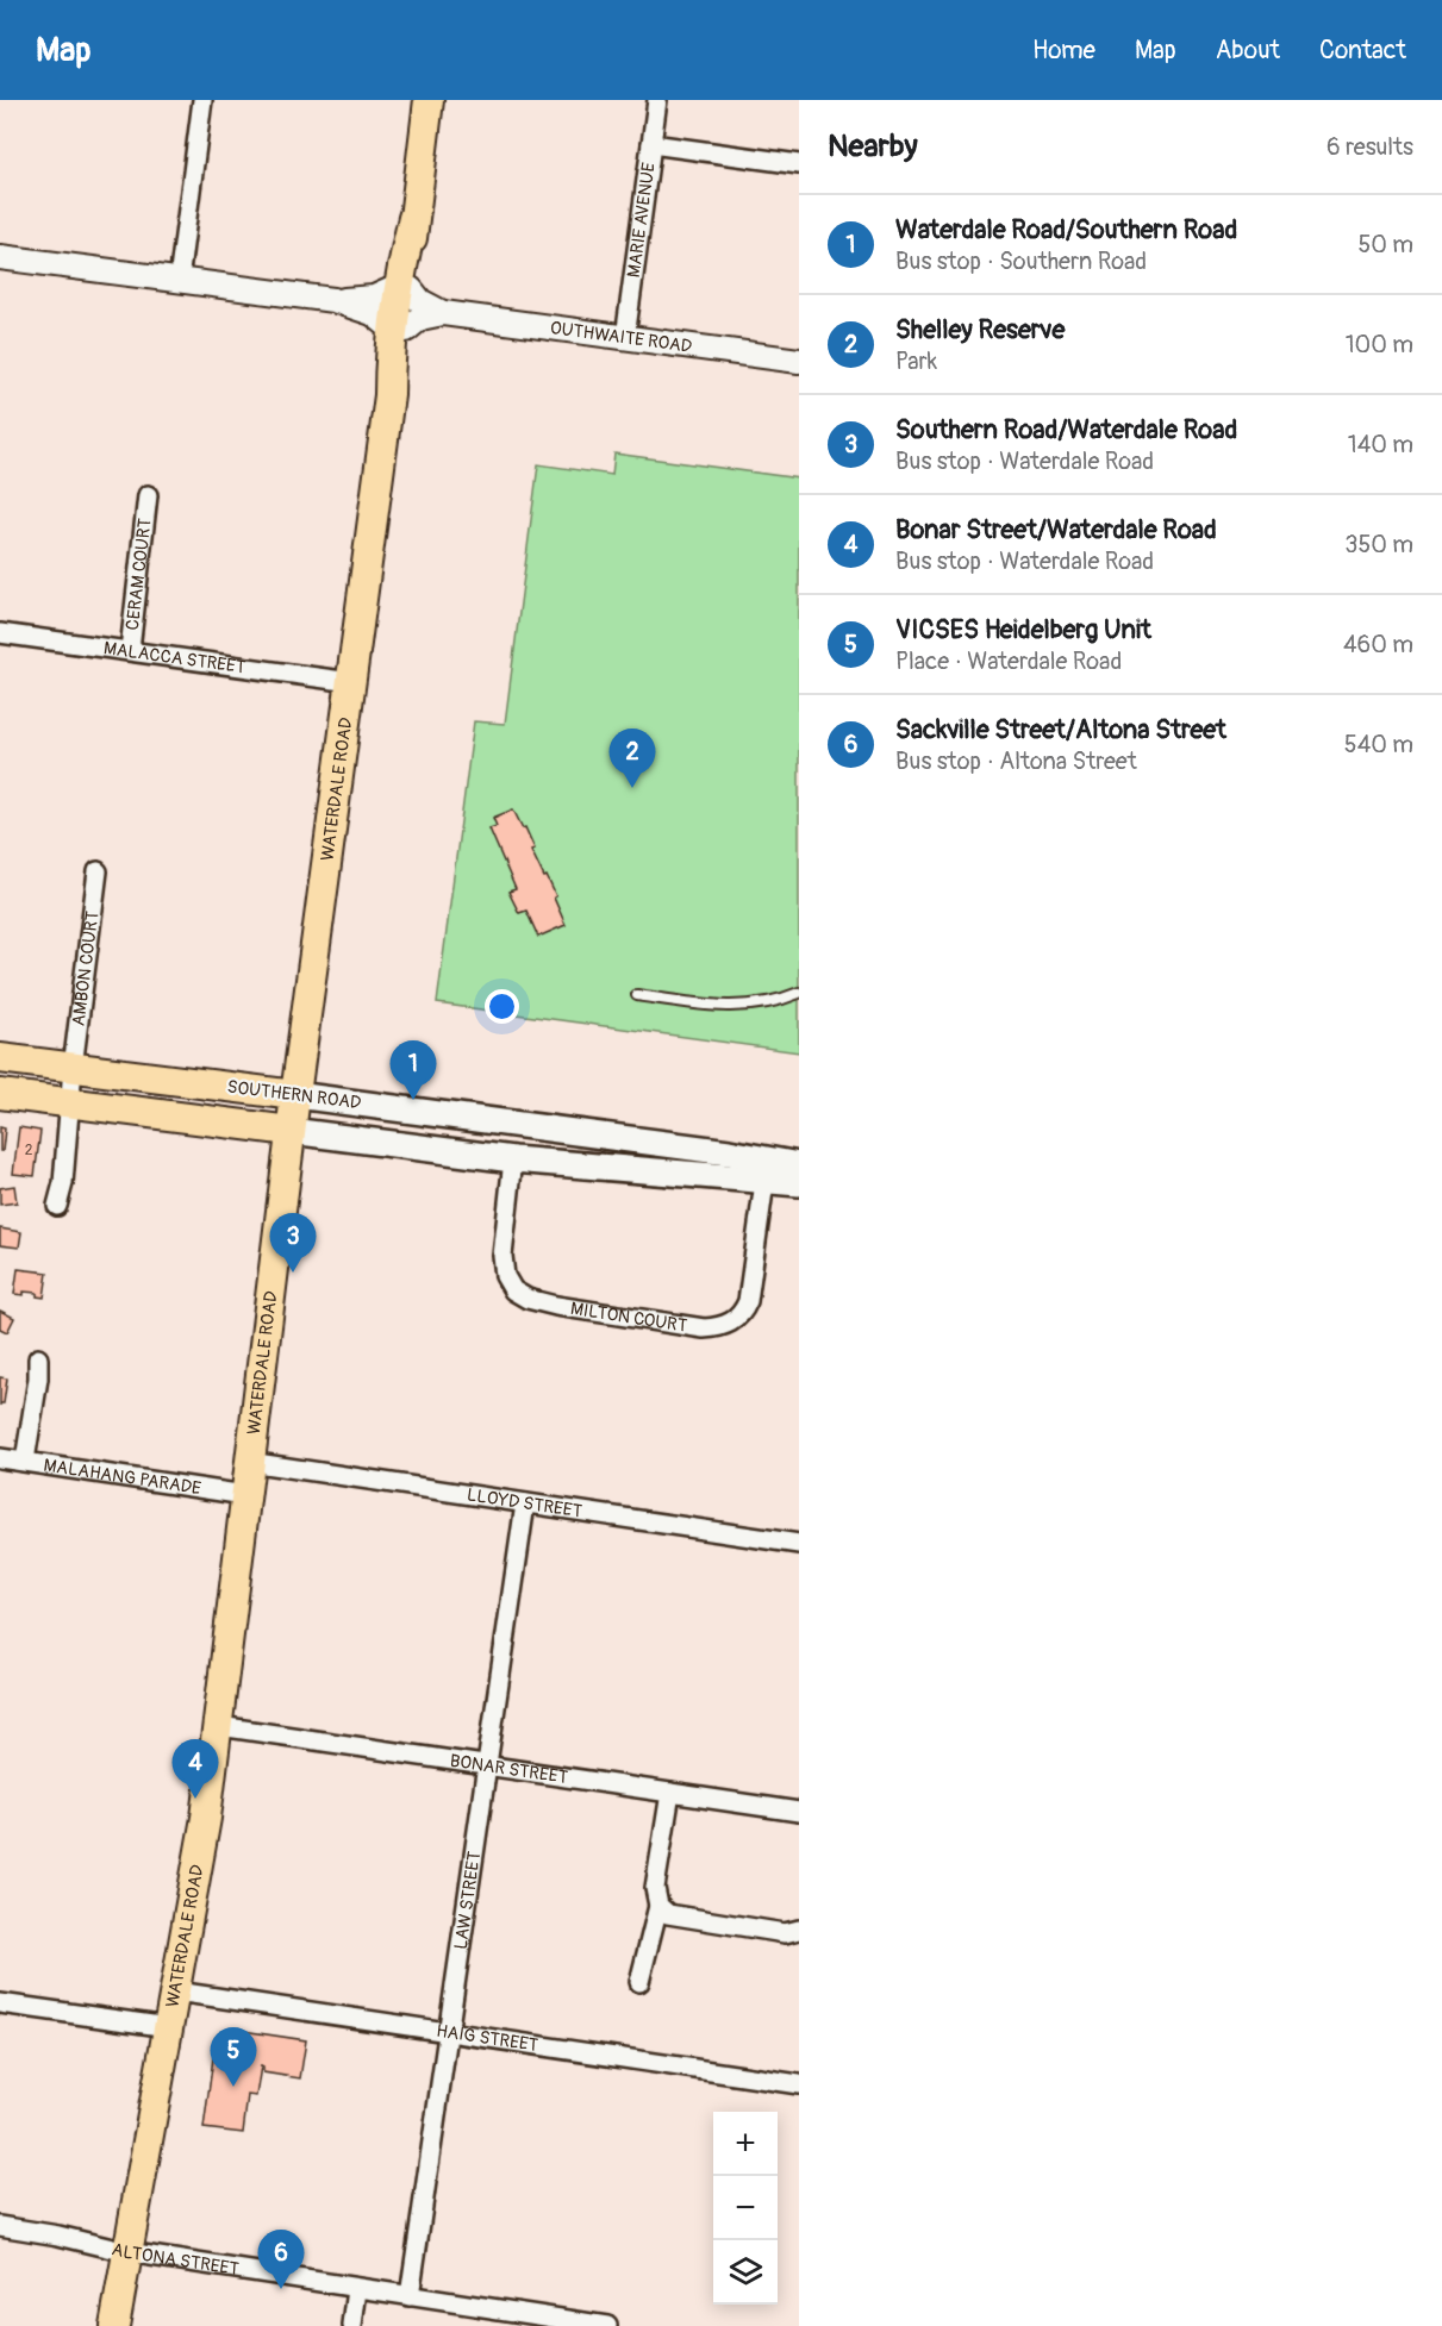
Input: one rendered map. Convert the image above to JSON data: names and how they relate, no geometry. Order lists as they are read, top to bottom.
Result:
{
  "streets": {
    "main road": ["WATERDALE ROAD", "SOUTHERN ROAD"],
    "street": [
      "MARIE AVENUE",
      "OUTHWAITE ROAD",
      "CERAM COURT",
      "MALACCA STREET",
      "AMBON COURT",
      "MILTON COURT",
      "MALAHANG PARADE",
      "LLOYD STREET",
      "BONAR STREET",
      "LAW STREET",
      "HAIG STREET",
      "ALTONA STREET"
    ]
  },
  "crossings": [
    ["MARIE AVENUE", "OUTHWAITE ROAD"],
    ["OUTHWAITE ROAD", "WATERDALE ROAD"],
    ["CERAM COURT", "MALACCA STREET"],
    ["MALACCA STREET", "WATERDALE ROAD"],
    ["WATERDALE ROAD", "SOUTHERN ROAD"],
    ["WATERDALE ROAD", "MALAHANG PARADE"],
    ["WATERDALE ROAD", "LLOYD STREET"],
    ["WATERDALE ROAD", "BONAR STREET"],
    ["WATERDALE ROAD", "HAIG STREET"],
    ["WATERDALE ROAD", "ALTONA STREET"],
    ["AMBON COURT", "SOUTHERN ROAD"],
    ["SOUTHERN ROAD", "MILTON COURT"],
    ["LLOYD STREET", "LAW STREET"],
    ["BONAR STREET", "LAW STREET"],
    ["LAW STREET", "HAIG STREET"],
    ["LAW STREET", "ALTONA STREET"]
  ],
  "house_numbers": ["2"],
  "page": {
    "header": "Map",
    "nav": [
      "Home",
      "Map",
      "About",
      "Contact"
    ],
    "heading": ["Nearby", "6 results"],
    "list": [
      {
        "mark": "1",
        "name": "Waterdale Road/Southern Road",
        "note": "Bus stop · Southern Road",
        "value": "50 m"
      },
      {
        "mark": "2",
        "name": "Shelley Reserve",
        "note": "Park",
        "value": "100 m"
      },
      {
        "mark": "3",
        "name": "Southern Road/Waterdale Road",
        "note": "Bus stop · Waterdale Road",
        "value": "140 m"
      },
      {
        "mark": "4",
        "name": "Bonar Street/Waterdale Road",
        "note": "Bus stop · Waterdale Road",
        "value": "350 m"
      },
      {
        "mark": "5",
        "name": "VICSES Heidelberg Unit",
        "note": "Place · Waterdale Road",
        "value": "460 m"
      },
      {
        "mark": "6",
        "name": "Sackville Street/Altona Street",
        "note": "Bus stop · Altona Street",
        "value": "540 m"
      }
    ],
    "pins": [
      "2",
      "1",
      "3",
      "4",
      "5",
      "6"
    ],
    "map_buttons": ["+", "−"]
  }
}
